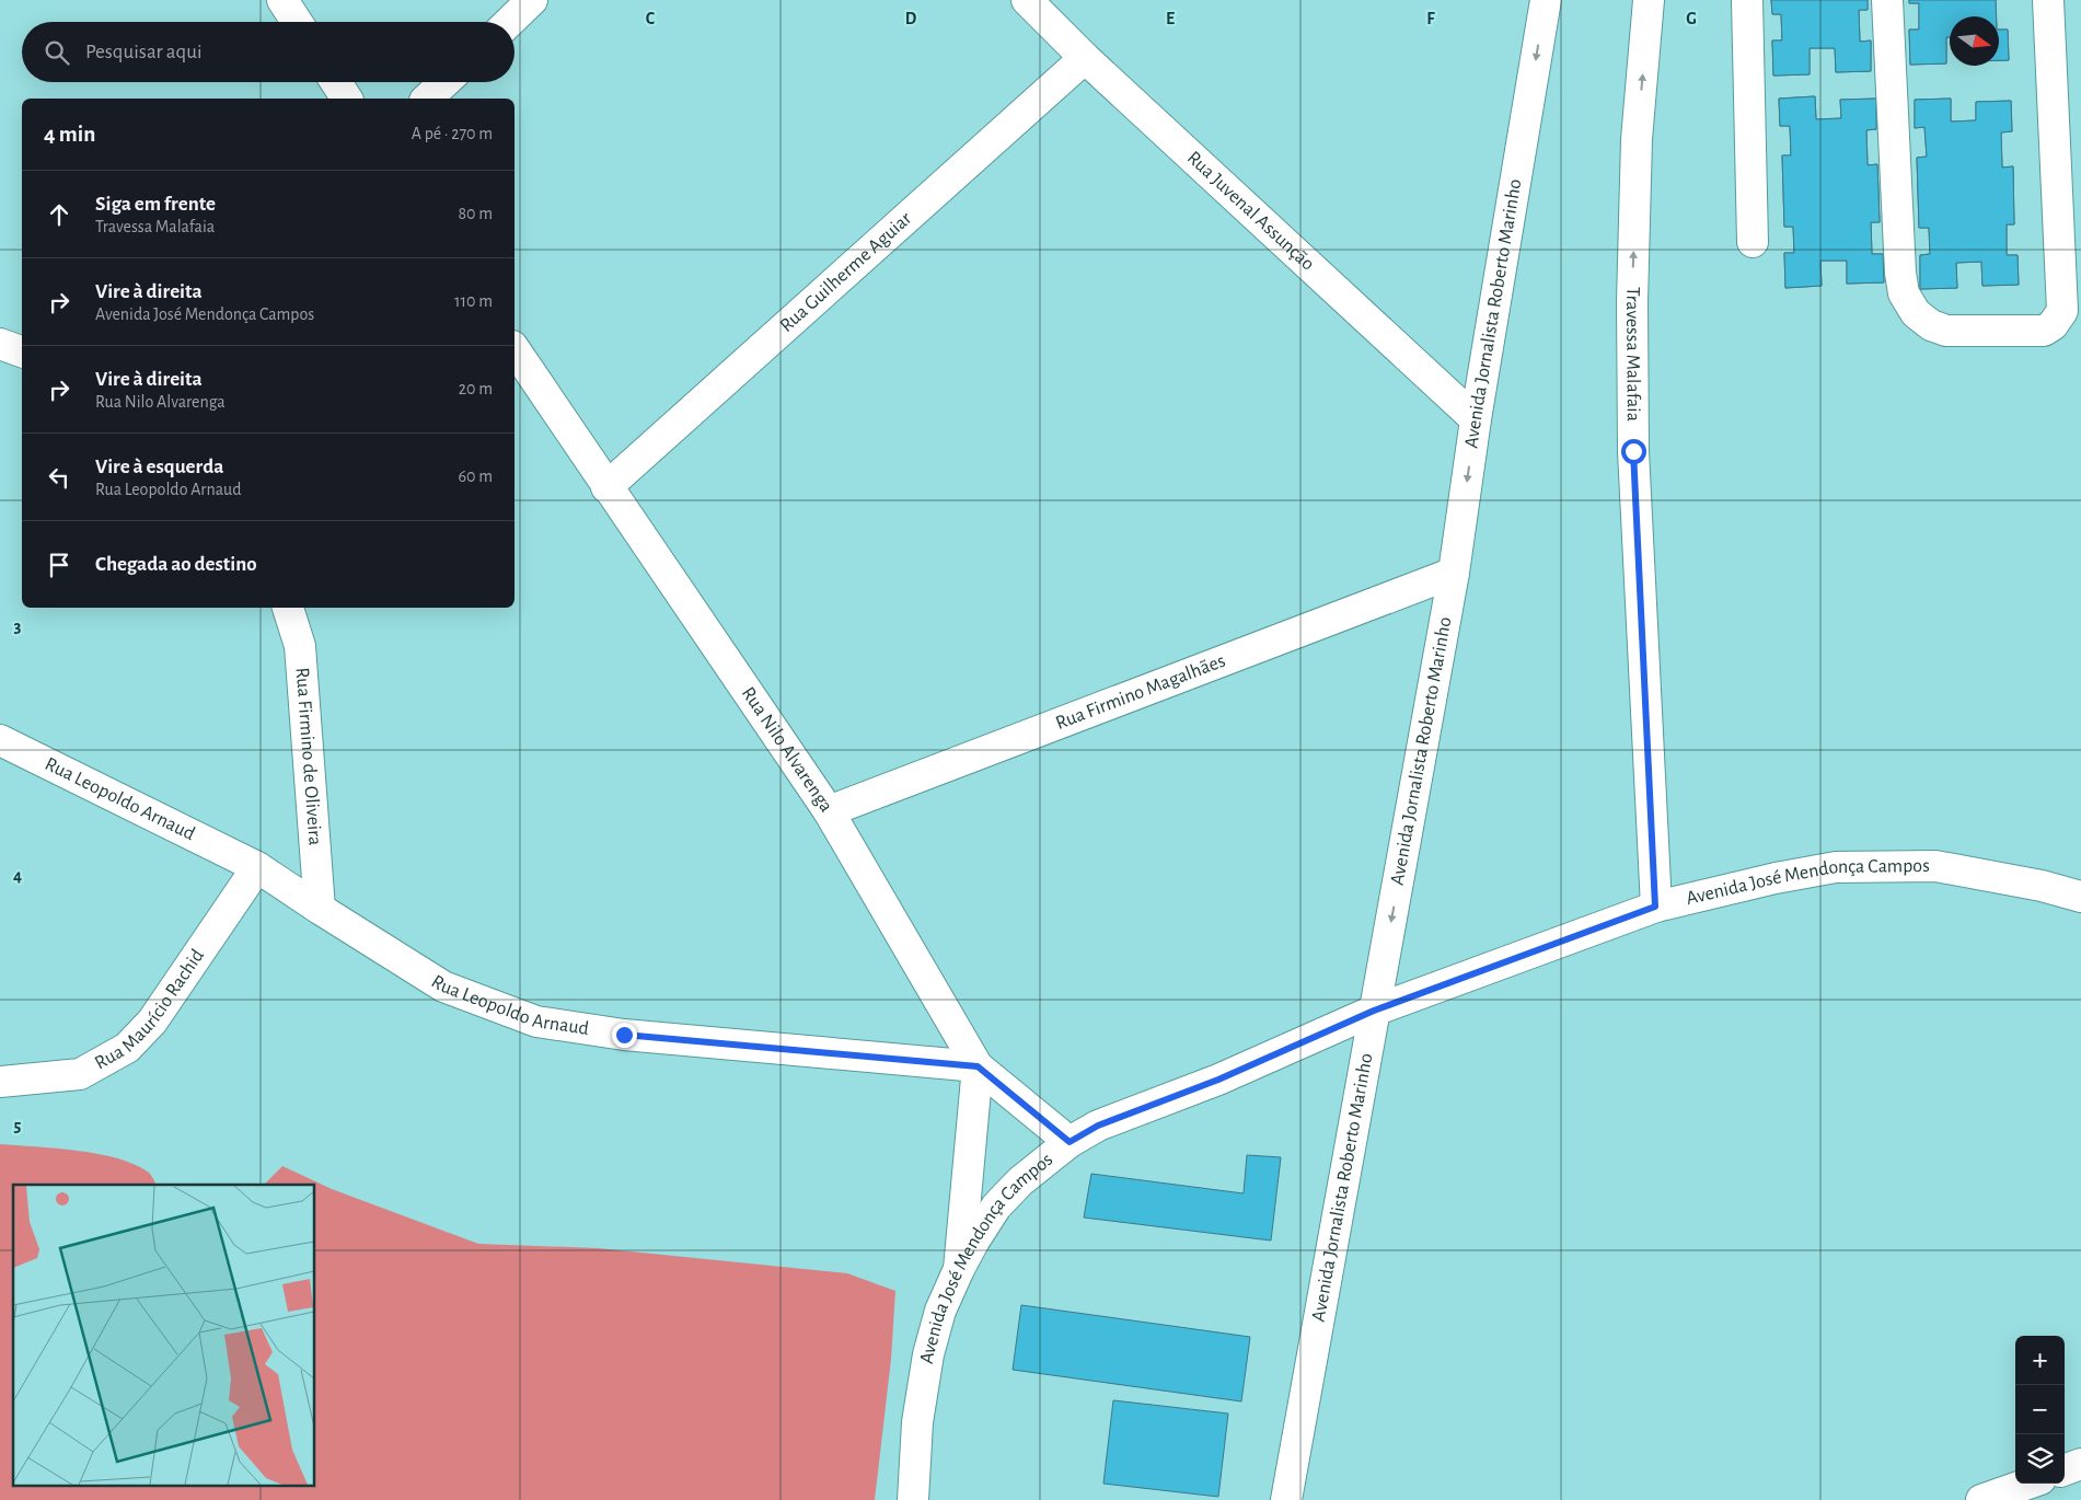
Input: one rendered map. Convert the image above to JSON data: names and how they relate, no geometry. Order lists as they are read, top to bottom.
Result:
{
  "streets": {
    "street": [
      "Rua Juvenal Assunção",
      "Rua Guilherme Aguiar",
      "Avenida Jornalista Roberto Marinho",
      "Travessa Malafaia",
      "Rua Firmino Magalhães",
      "Rua Nilo Alvarenga",
      "Rua Firmino de Oliveira",
      "Rua Leopoldo Arnaud",
      "Avenida José Mendonça Campos",
      "Rua Maurício Rachid"
    ]
  },
  "crossings": [
    ["Rua Juvenal Assunção", "Rua Guilherme Aguiar"],
    ["Rua Juvenal Assunção", "Avenida Jornalista Roberto Marinho"],
    ["Rua Guilherme Aguiar", "Rua Nilo Alvarenga"],
    ["Avenida Jornalista Roberto Marinho", "Rua Firmino Magalhães"],
    ["Avenida Jornalista Roberto Marinho", "Avenida José Mendonça Campos"],
    ["Travessa Malafaia", "Avenida José Mendonça Campos"],
    ["Rua Firmino Magalhães", "Rua Nilo Alvarenga"],
    ["Rua Nilo Alvarenga", "Rua Leopoldo Arnaud"],
    ["Rua Nilo Alvarenga", "Avenida José Mendonça Campos"],
    ["Rua Firmino de Oliveira", "Rua Leopoldo Arnaud"],
    ["Rua Leopoldo Arnaud", "Rua Maurício Rachid"]
  ],
  "one_way": ["Avenida Jornalista Roberto Marinho", "Travessa Malafaia"],
  "north": "right",
  "page": {
    "search": "Pesquisar aqui",
    "heading": ["4 min", "A pé · 270 m"],
    "list": [
      ["Siga em frente", "Travessa Malafaia", "80 m"],
      ["Vire à direita", "Avenida José Mendonça Campos", "110 m"],
      ["Vire à direita", "Rua Nilo Alvarenga", "20 m"],
      ["Vire à esquerda", "Rua Leopoldo Arnaud", "60 m"],
      "Chegada ao destino"
    ],
    "map_buttons": ["+", "−"]
  },
  "grid": {
    "columns": [
      "C",
      "D",
      "E",
      "F",
      "G"
    ],
    "rows": ["3", "4", "5"]
  }
}
